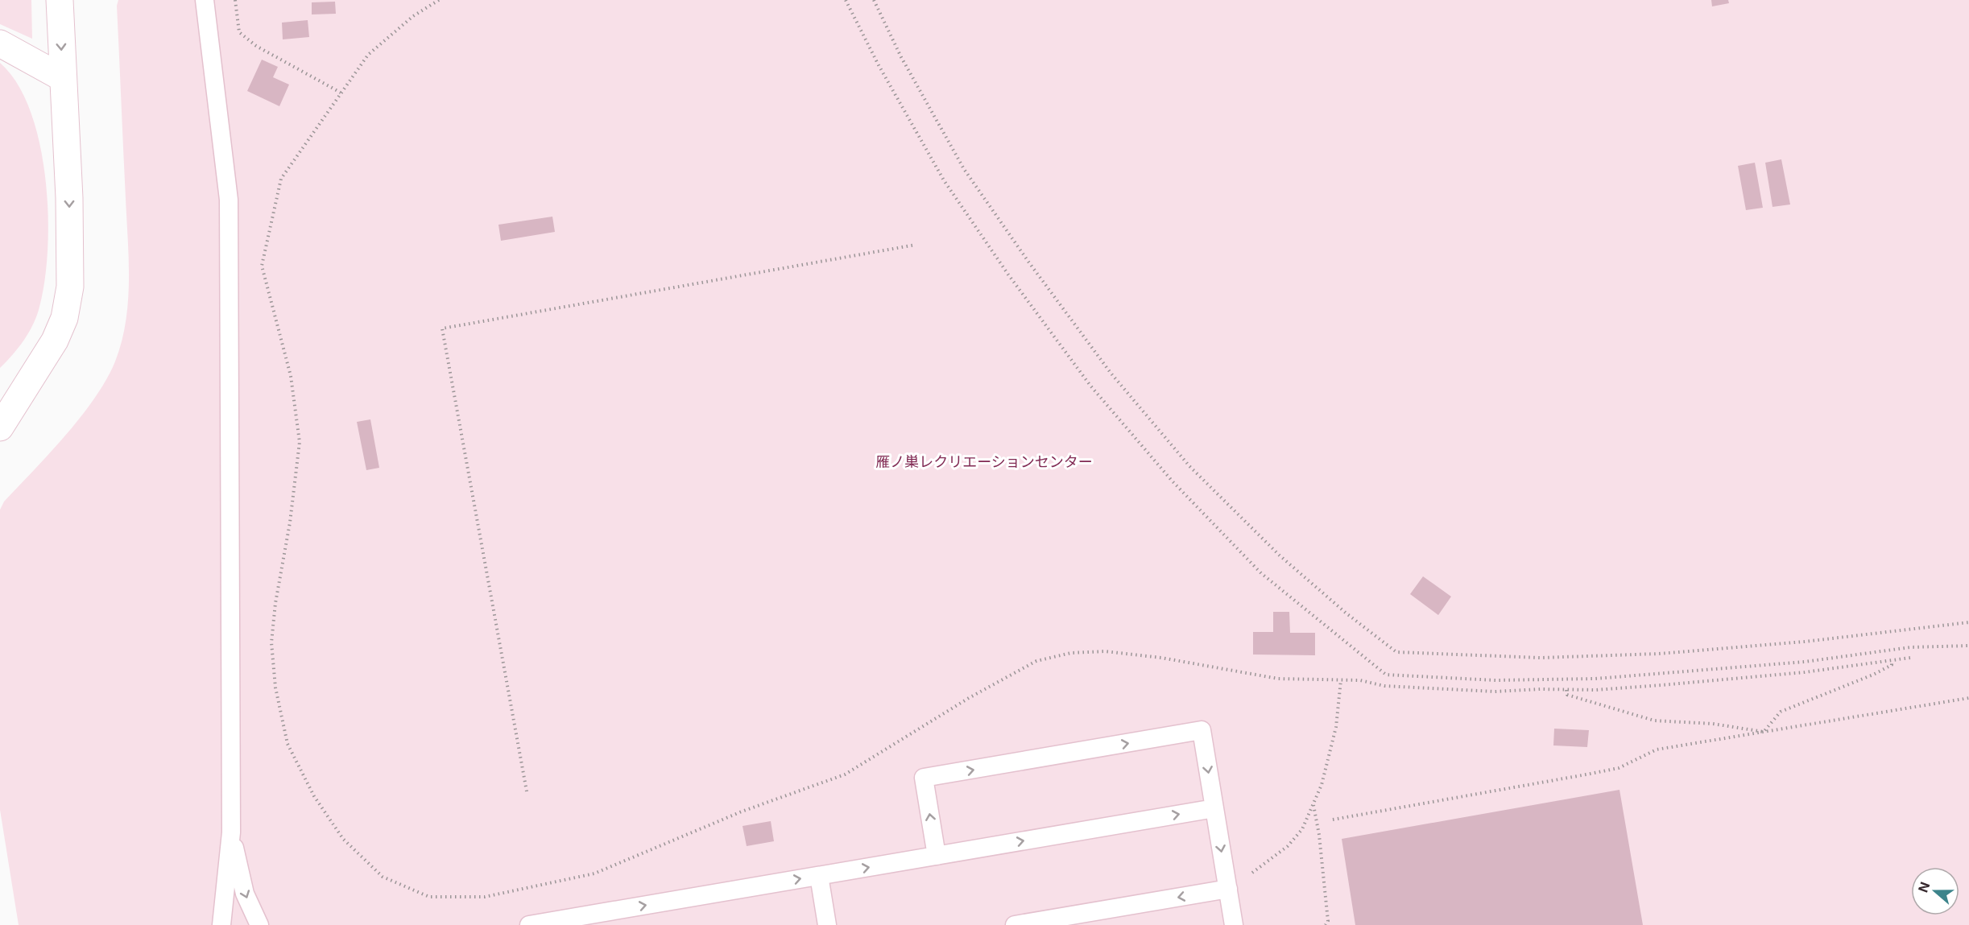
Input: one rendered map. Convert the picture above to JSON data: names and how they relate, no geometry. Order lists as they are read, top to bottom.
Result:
{
  "parks": ["雁ノ巣レクリエーションセンター"],
  "north": "left"
}
